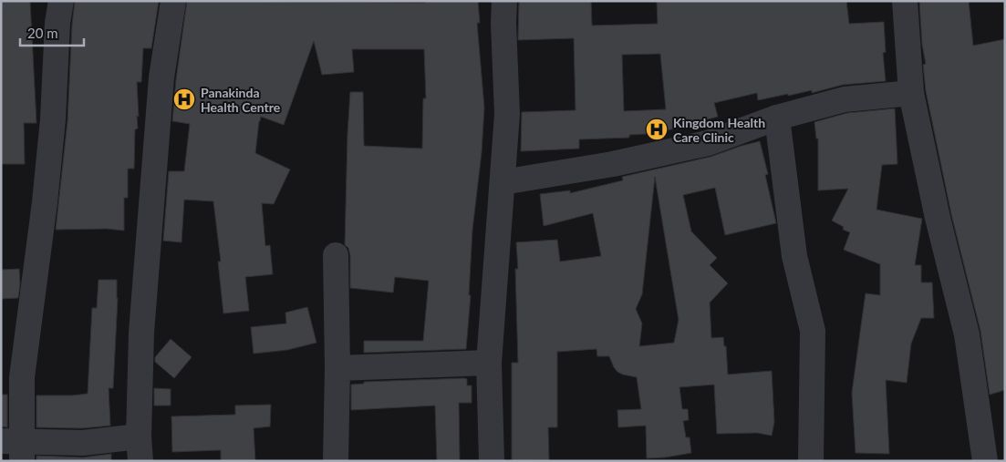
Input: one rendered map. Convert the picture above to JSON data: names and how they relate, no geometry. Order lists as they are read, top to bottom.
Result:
{
  "places": {
    "hospital": ["Panakinda Health Centre", "Kingdom Health Care Clinic"]
  },
  "scale_bar": "20 m"
}
